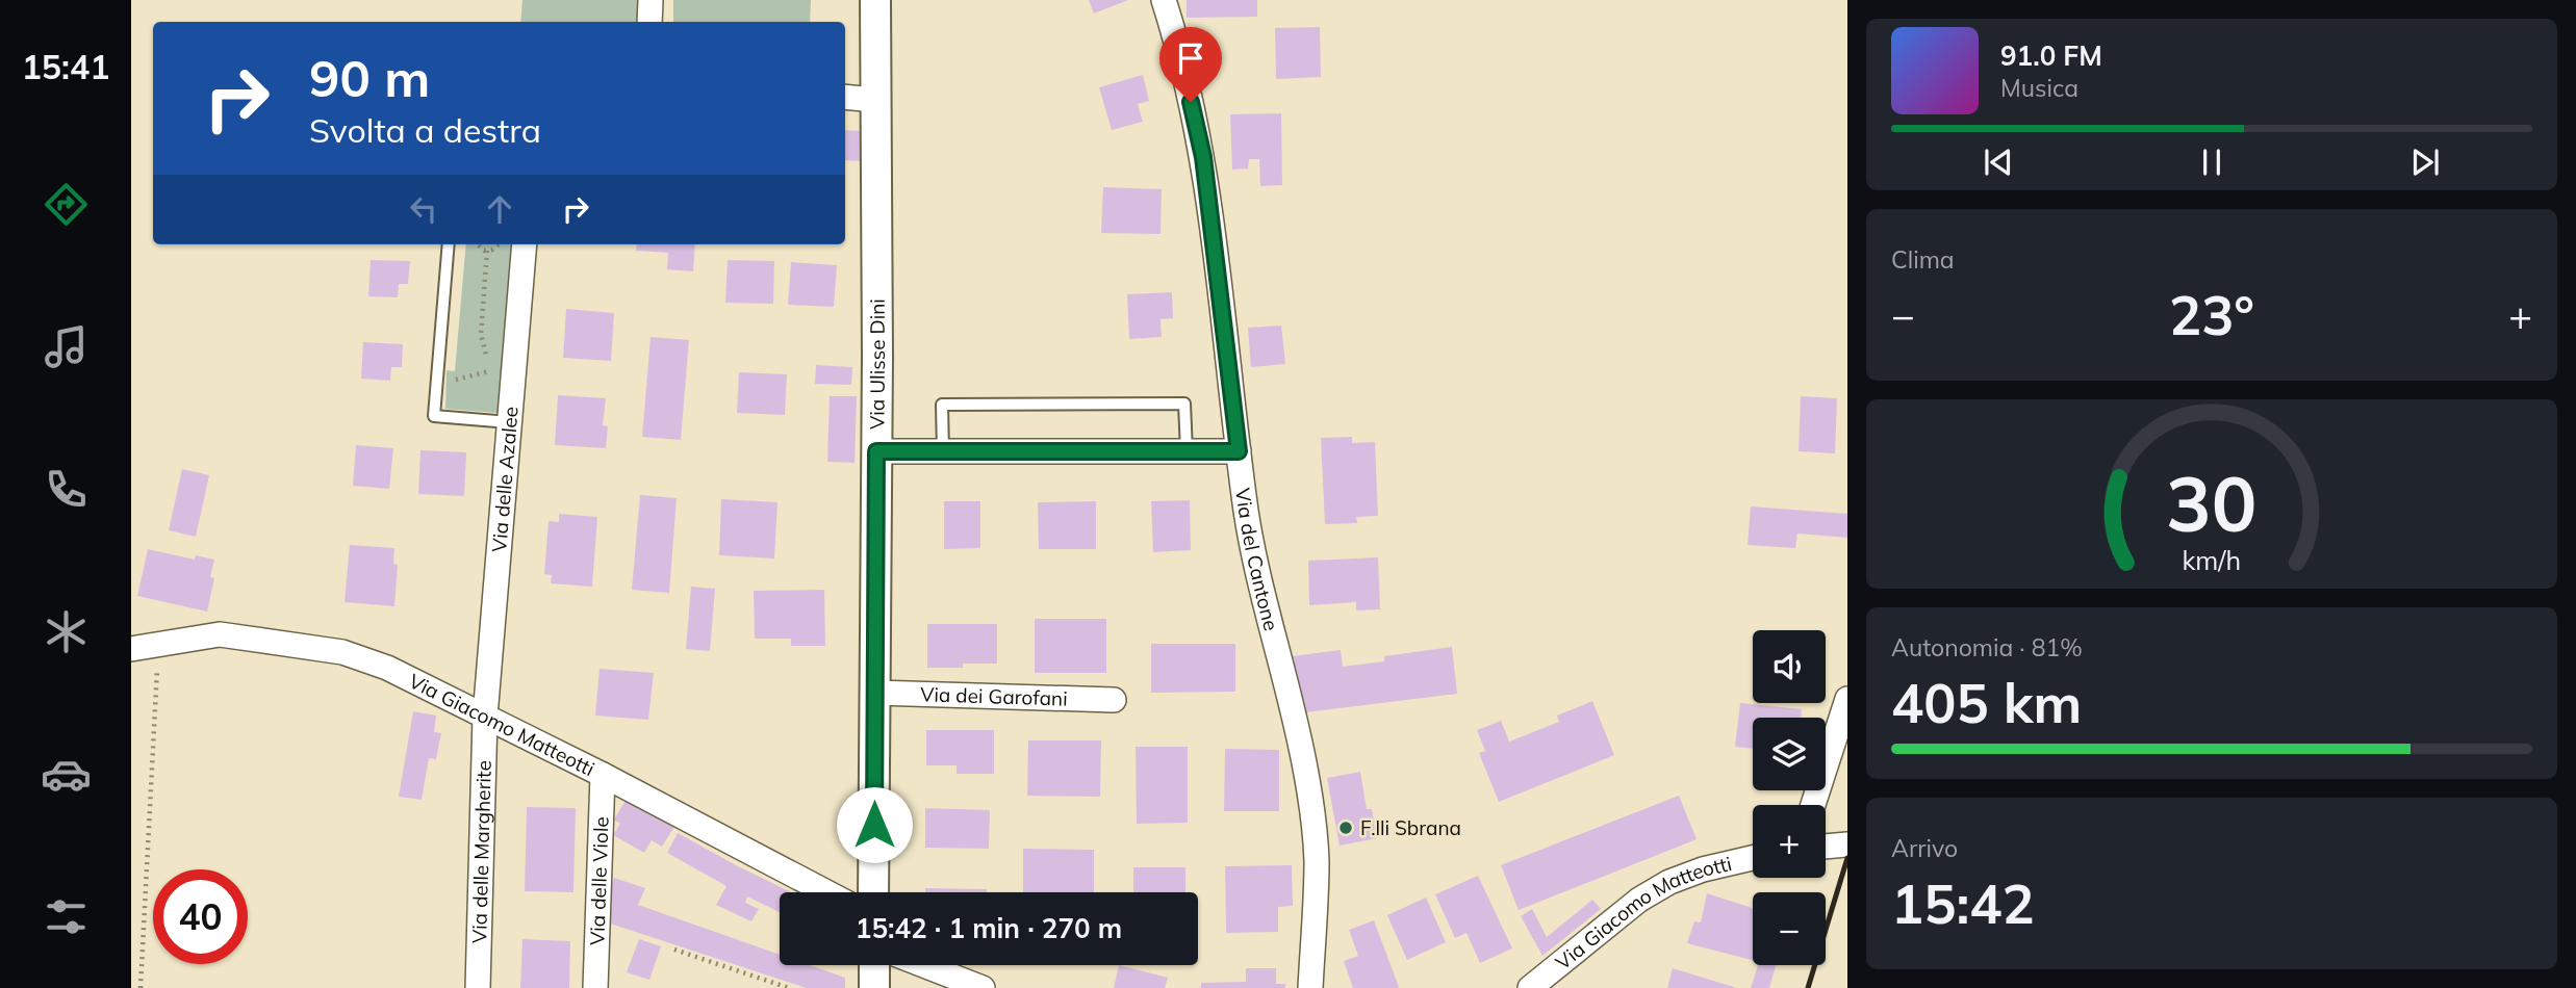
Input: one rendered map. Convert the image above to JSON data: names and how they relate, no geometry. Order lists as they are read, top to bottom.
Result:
{
  "streets": {
    "street": [
      "Via Ulisse Dini",
      "Via delle Azalee",
      "Via del Cantone",
      "Via dei Garofani",
      "Via Giacomo Matteotti",
      "Via delle Margherite",
      "Via delle Viole"
    ]
  },
  "crossings": [
    ["Via Ulisse Dini", "Via dei Garofani"],
    ["Via delle Azalee", "Via Giacomo Matteotti"],
    ["Via delle Azalee", "Via delle Margherite"],
    ["Via Giacomo Matteotti", "Via delle Margherite"],
    ["Via Giacomo Matteotti", "Via delle Viole"]
  ],
  "places": ["F.lli Sbrana"],
  "page": {
    "tabs": "15:41",
    "turn": ["90 m", "Svolta a destra"],
    "song": ["91.0 FM", "Musica"],
    "tile": [
      "Clima",
      ["Autonomia · 81%", "405 km"],
      ["Arrivo", "15:42"]
    ],
    "heat": ["−", "23°", "+"],
    "map_buttons": ["+", "−"],
    "limit": "40",
    "trip": "15:42 · 1 min · 270 m",
    "gauge": ["30", "km/h"]
  }
}
